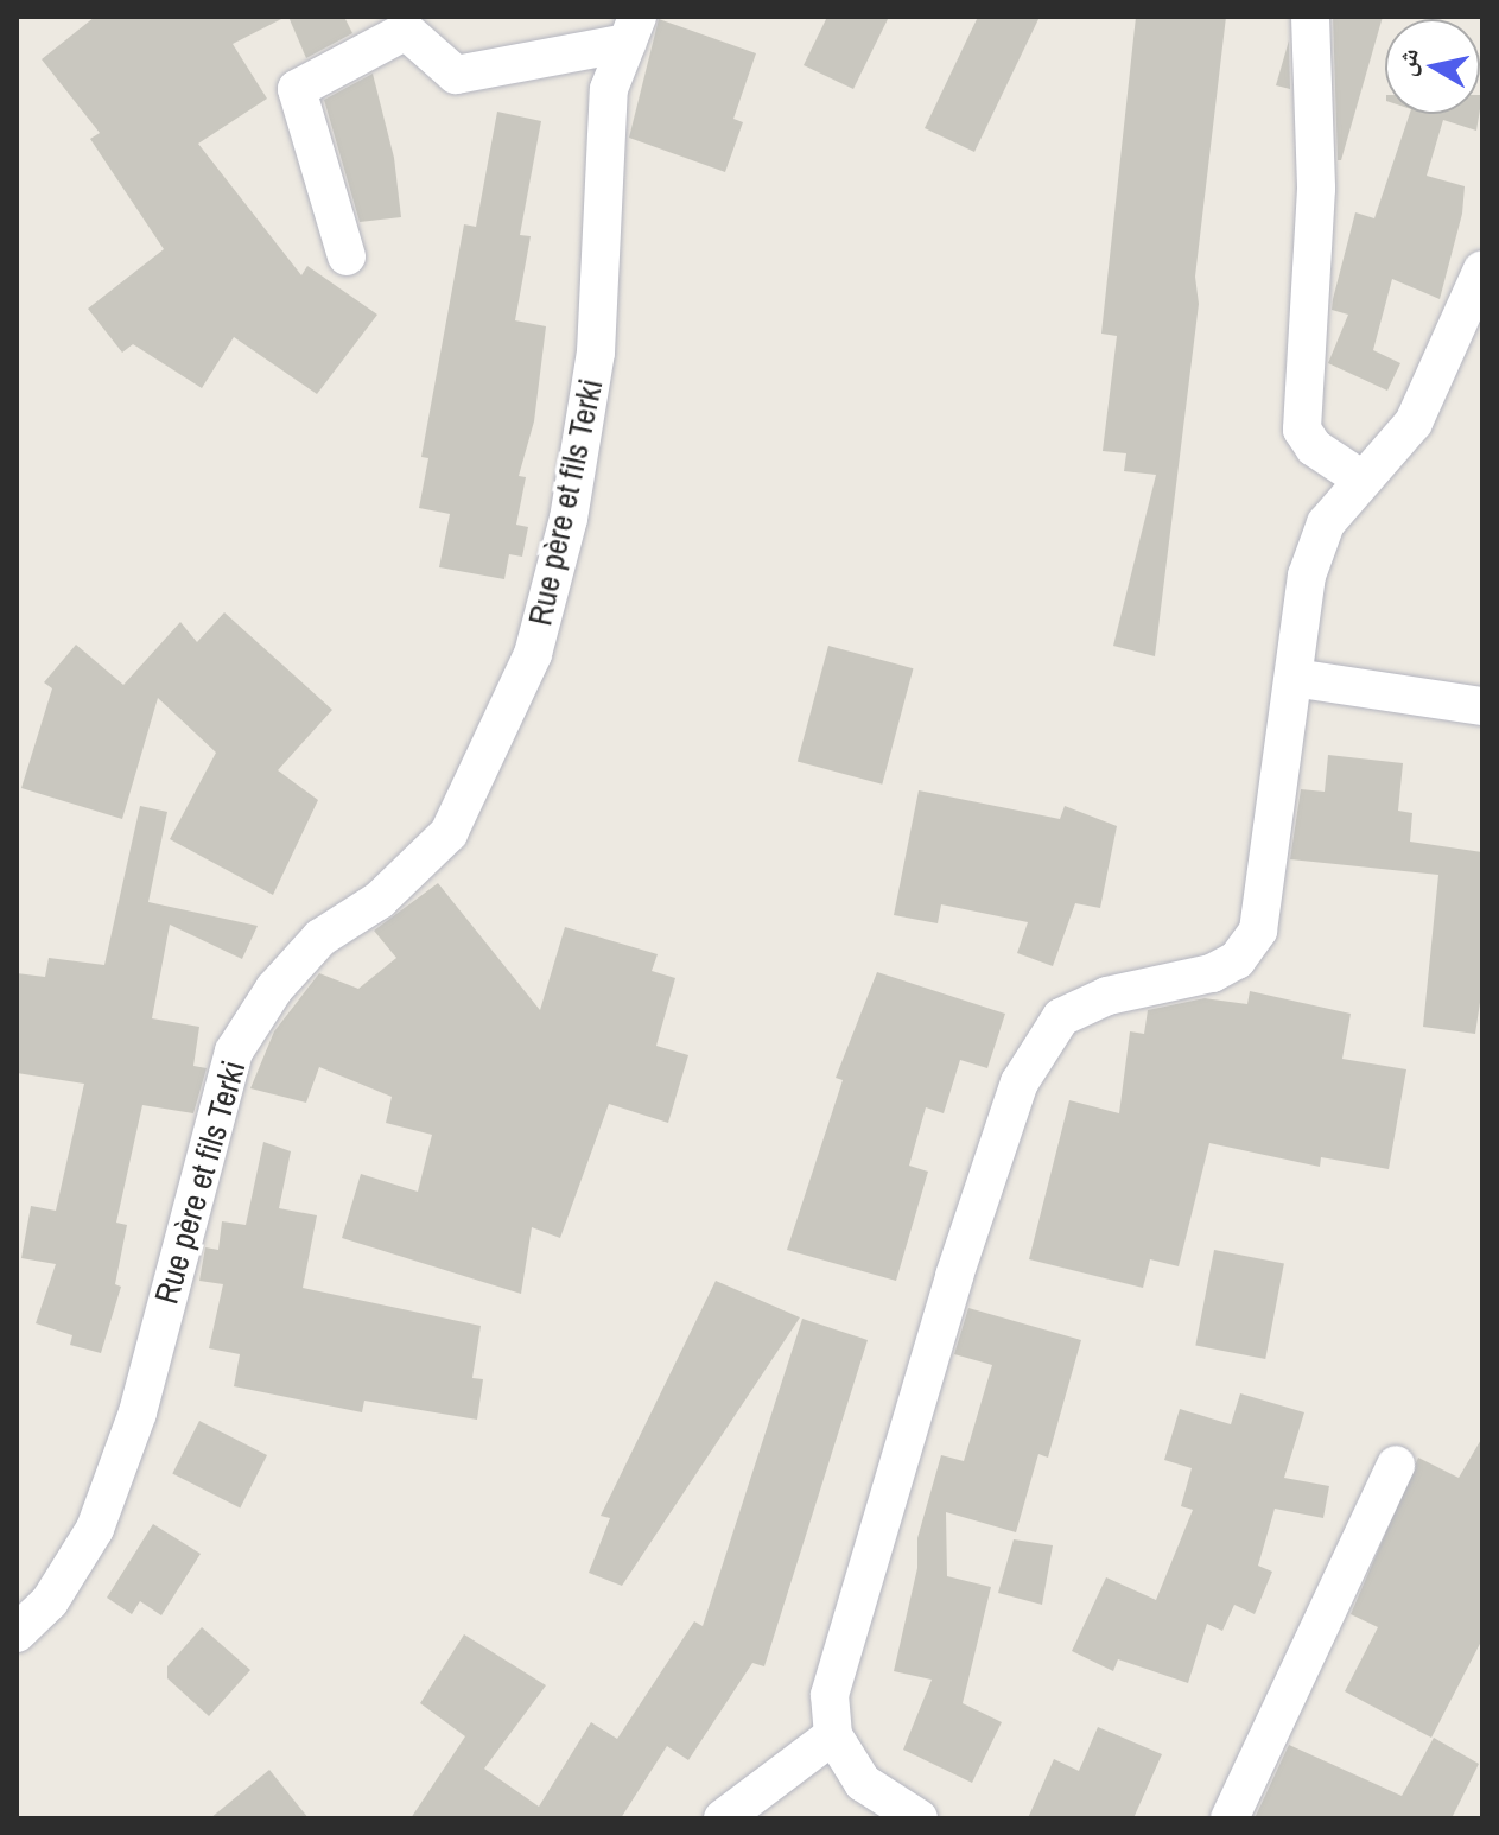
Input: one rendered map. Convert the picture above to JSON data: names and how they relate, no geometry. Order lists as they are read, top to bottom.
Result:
{
  "streets": {
    "street": ["Rue père et fils Terki"]
  },
  "north": "left"
}
